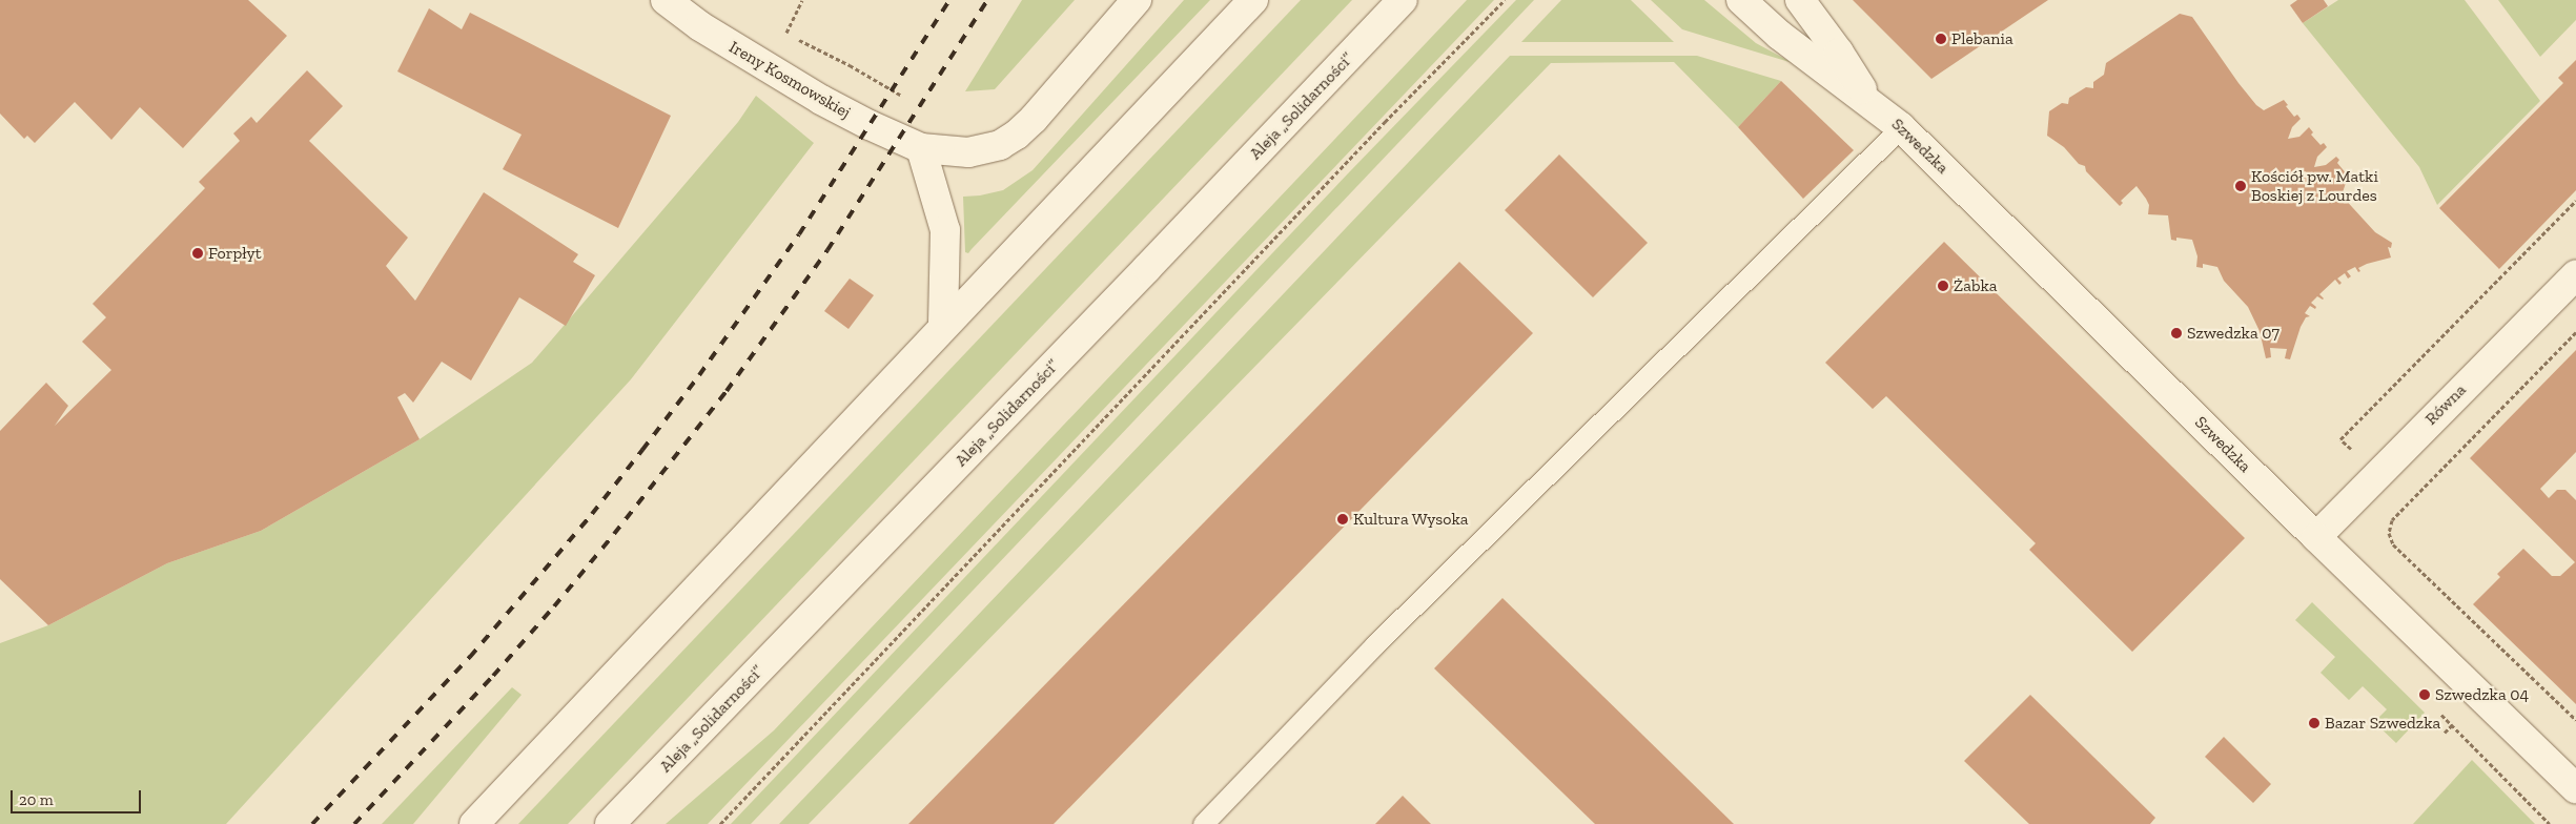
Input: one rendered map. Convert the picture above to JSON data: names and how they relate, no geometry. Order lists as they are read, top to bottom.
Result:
{
  "streets": {
    "street": [
      "Ireny Kosmowskiej",
      "Aleja „Solidarności”",
      "Szwedzka",
      "Równa"
    ]
  },
  "crossings": [
    ["Szwedzka", "Równa"]
  ],
  "places": [
    "Plebania",
    "Kościół pw. Matki Boskiej z Lourdes",
    "Forpłyt",
    "Żabka",
    "Szwedzka 07",
    "Kultura Wysoka",
    "Szwedzka 04",
    "Bazar Szwedzka"
  ],
  "scale_bar": "20 m"
}
